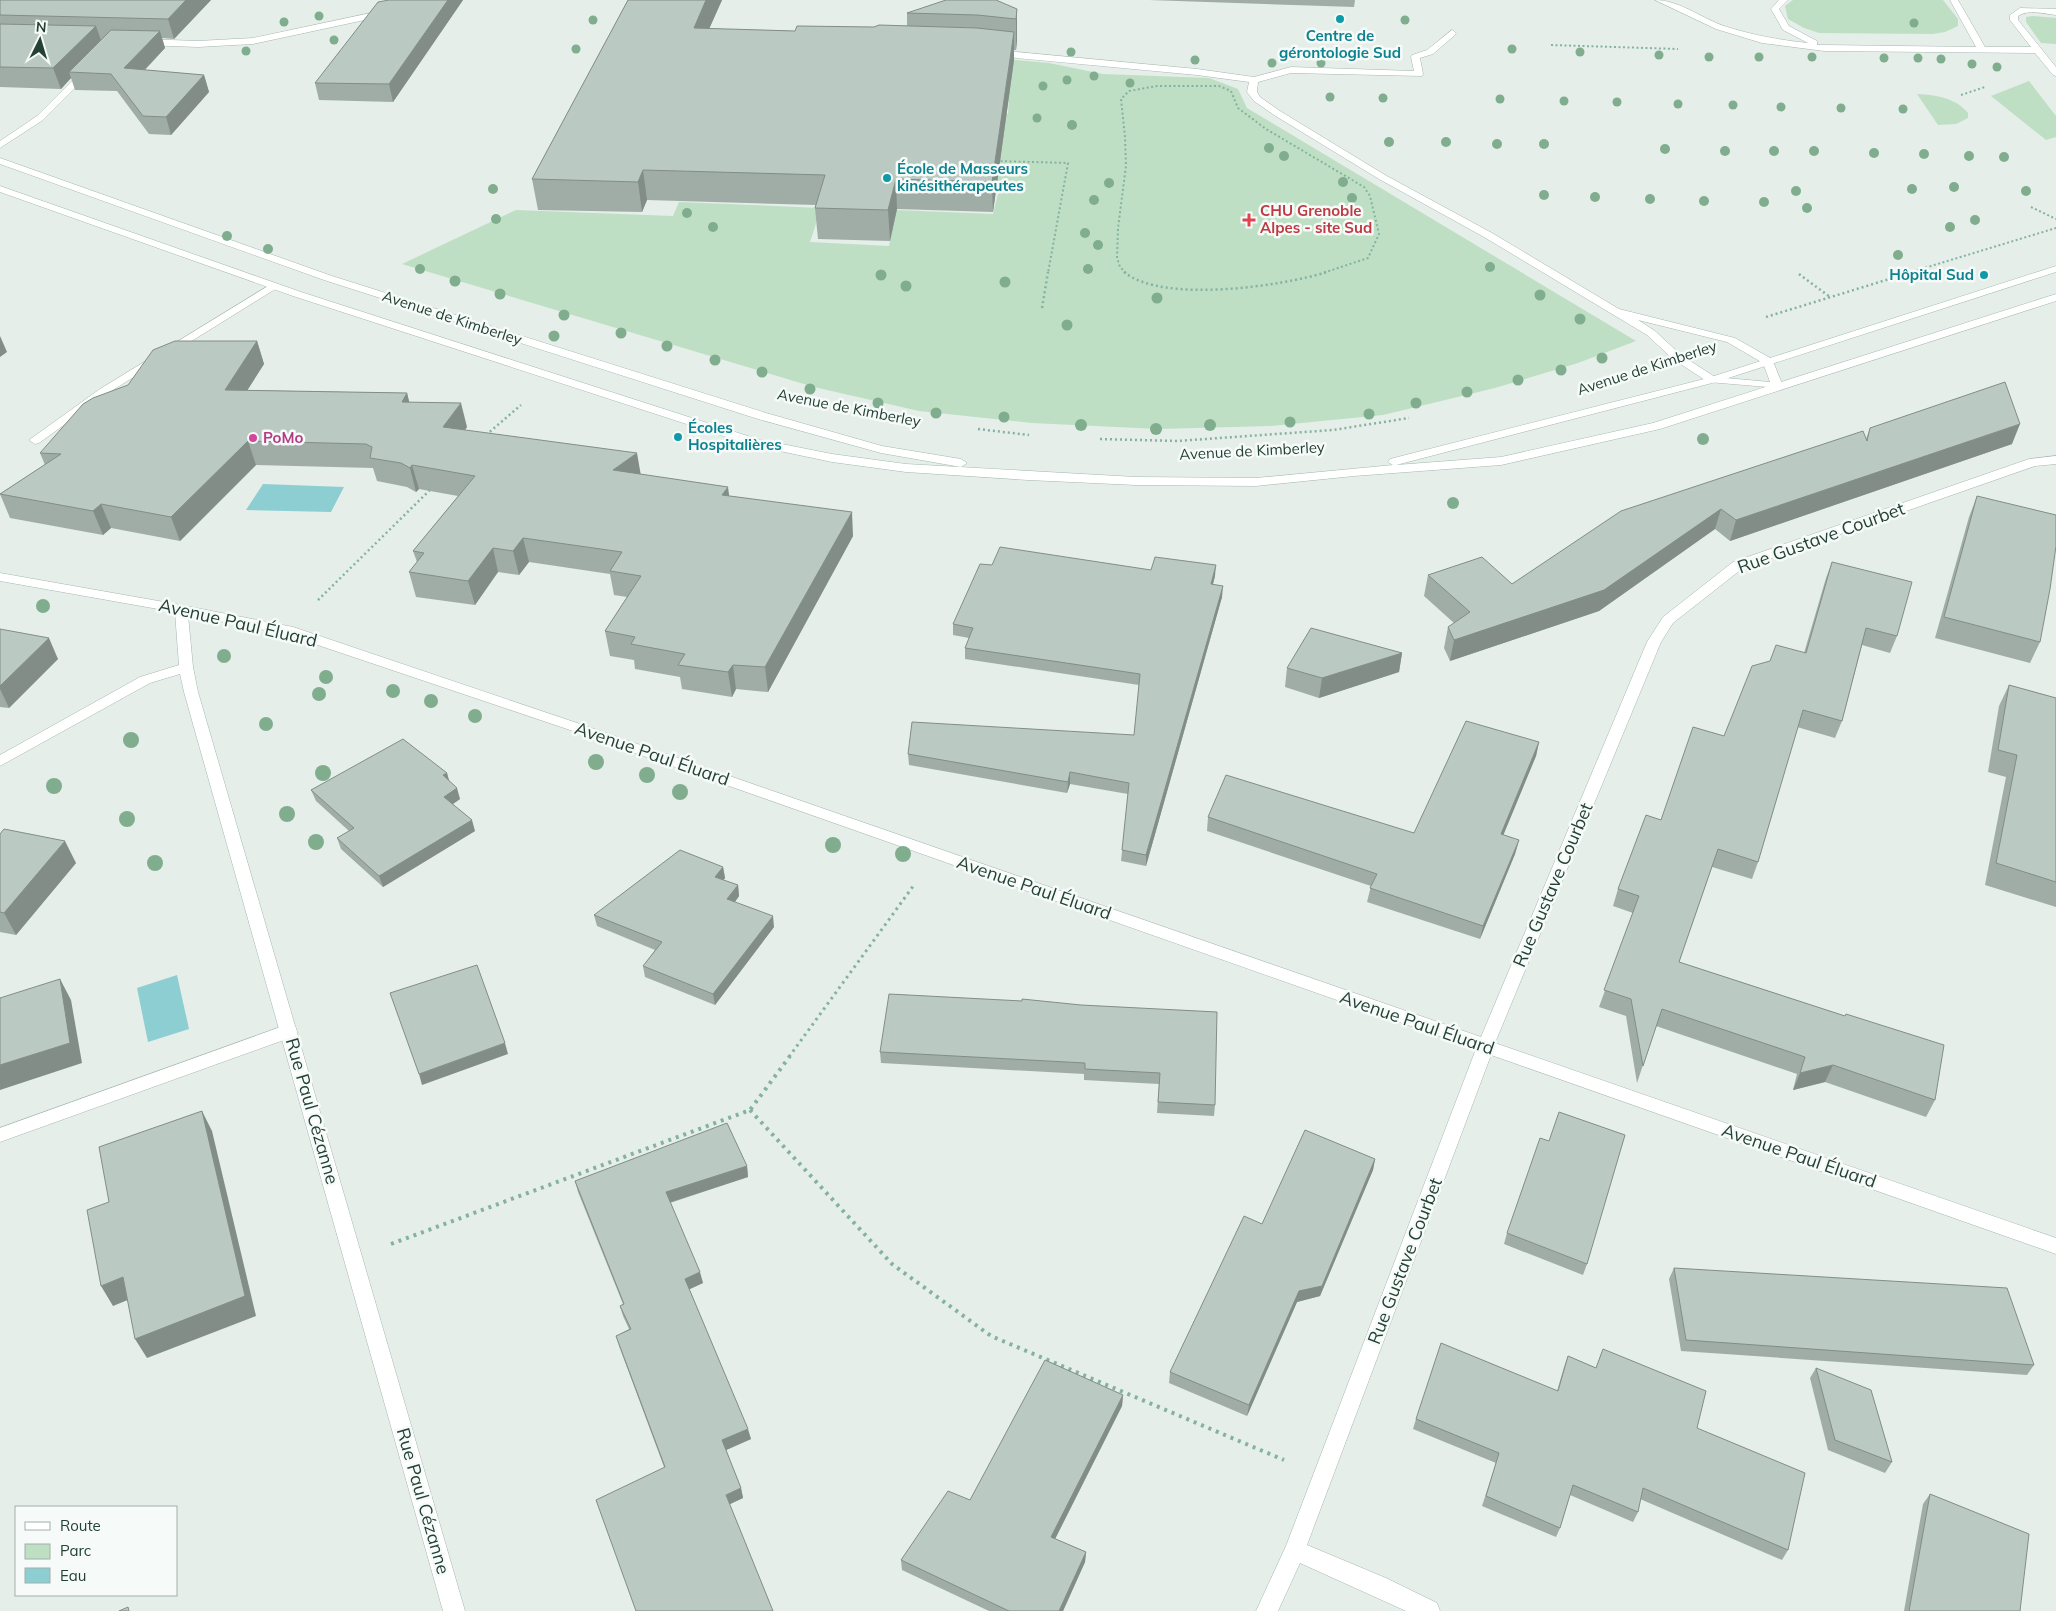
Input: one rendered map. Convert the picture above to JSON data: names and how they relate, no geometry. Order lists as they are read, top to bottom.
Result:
{
  "streets": {
    "street": [
      "Avenue de Kimberley",
      "Rue Gustave Courbet",
      "Avenue Paul Éluard",
      "Rue Paul Cézanne"
    ]
  },
  "crossings": [
    ["Rue Gustave Courbet", "Avenue Paul Éluard"],
    ["Avenue Paul Éluard", "Rue Paul Cézanne"]
  ],
  "places": {
    "other": [
      "Centre de gérontologie Sud",
      "École de Masseurs kinésithérapeutes",
      "Hôpital Sud",
      "Écoles Hospitalières",
      "PoMo"
    ],
    "health": ["CHU Grenoble Alpes - site Sud"]
  },
  "legend": ["Route", "Parc", "Eau"],
  "north": "top"
}
